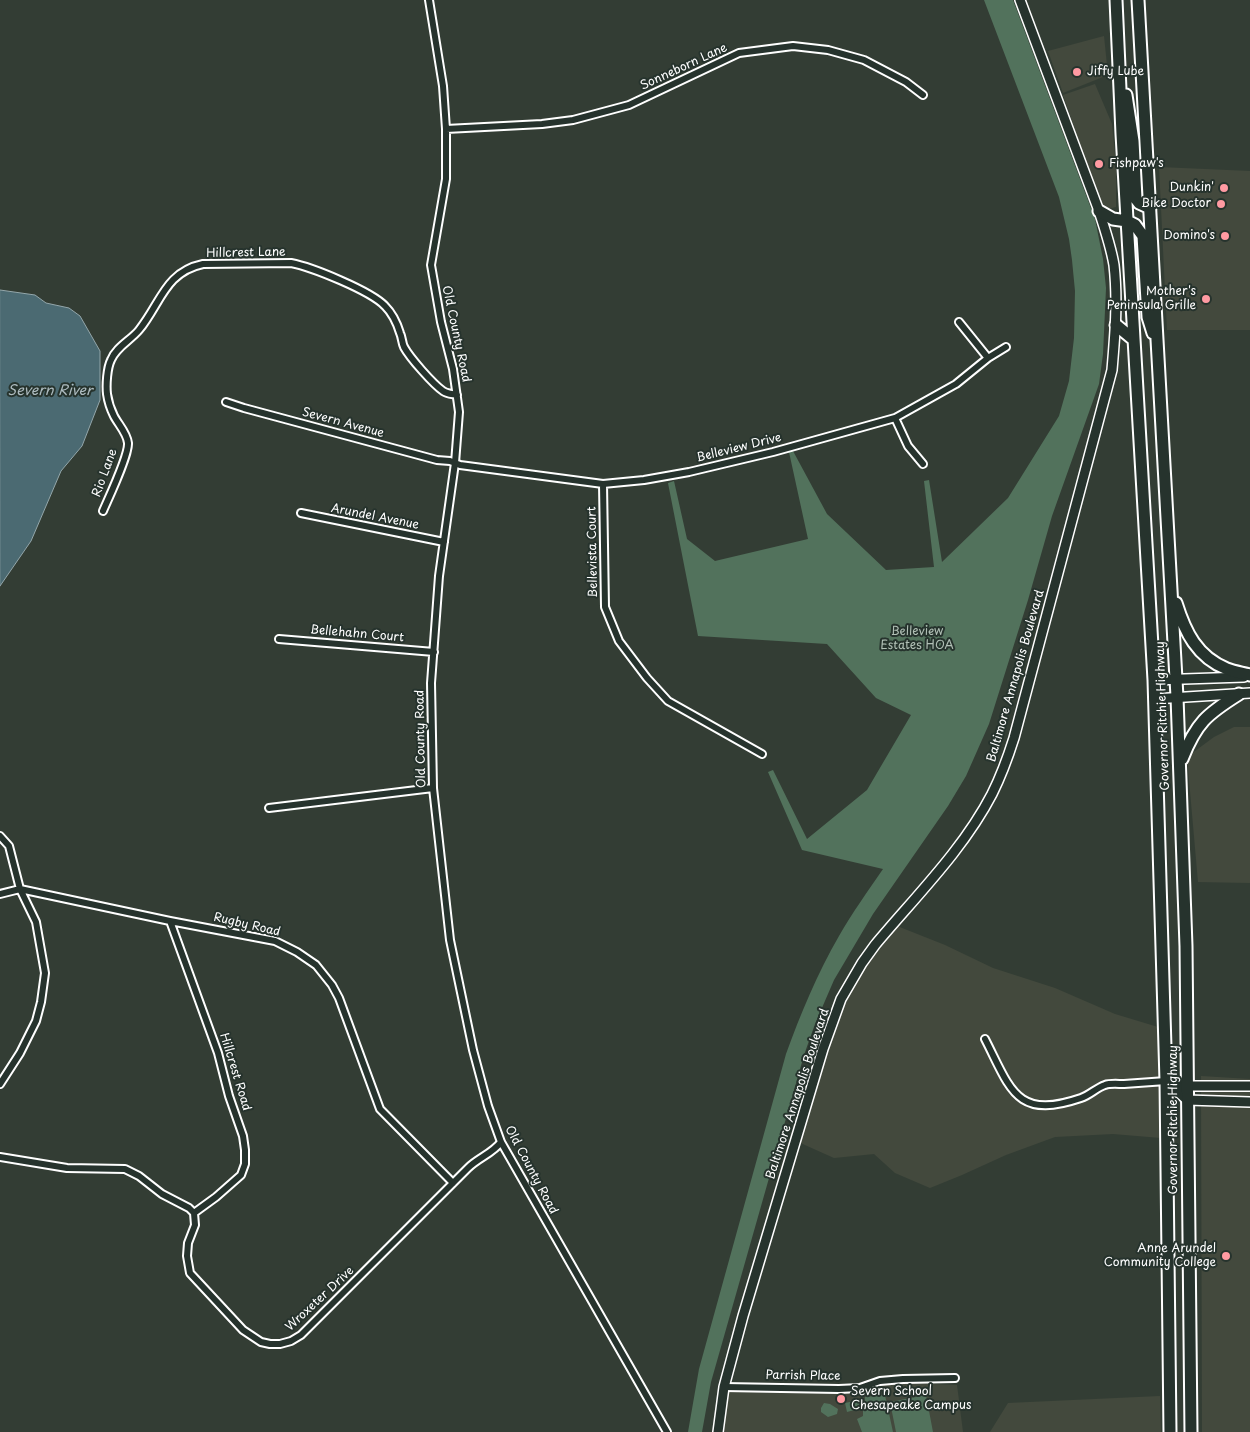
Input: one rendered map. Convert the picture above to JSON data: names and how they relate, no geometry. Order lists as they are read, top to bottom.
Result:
{
  "streets": {
    "highway": ["Governor Ritchie Highway"],
    "street": [
      "Sonneborn Lane",
      "Hillcrest Lane",
      "Old County Road",
      "Severn Avenue",
      "Belleview Drive",
      "Rio Lane",
      "Arundel Avenue",
      "Bellevista Court",
      "Bellehahn Court",
      "Baltimore Annapolis Boulevard",
      "Rugby Road",
      "Hillcrest Road",
      "Wroxeter Drive",
      "Parrish Place"
    ]
  },
  "crossings": [
    ["Sonneborn Lane", "Old County Road"],
    ["Hillcrest Lane", "Old County Road"],
    ["Hillcrest Lane", "Rio Lane"],
    ["Old County Road", "Severn Avenue"],
    ["Old County Road", "Belleview Drive"],
    ["Old County Road", "Arundel Avenue"],
    ["Old County Road", "Bellehahn Court"],
    ["Old County Road", "Wroxeter Drive"],
    ["Severn Avenue", "Belleview Drive"],
    ["Belleview Drive", "Bellevista Court"],
    ["Baltimore Annapolis Boulevard", "Parrish Place"],
    ["Rugby Road", "Hillcrest Road"],
    ["Rugby Road", "Wroxeter Drive"],
    ["Hillcrest Road", "Wroxeter Drive"]
  ],
  "water": ["Severn River"],
  "parks": ["Belleview Estates HOA"],
  "places": [
    "Jiffy Lube",
    "Fishpaw's",
    "Dunkin'",
    "Bike Doctor",
    "Domino's",
    "Mother's Peninsula Grille",
    "Anne Arundel Community College",
    "Severn School Chesapeake Campus"
  ]
}
